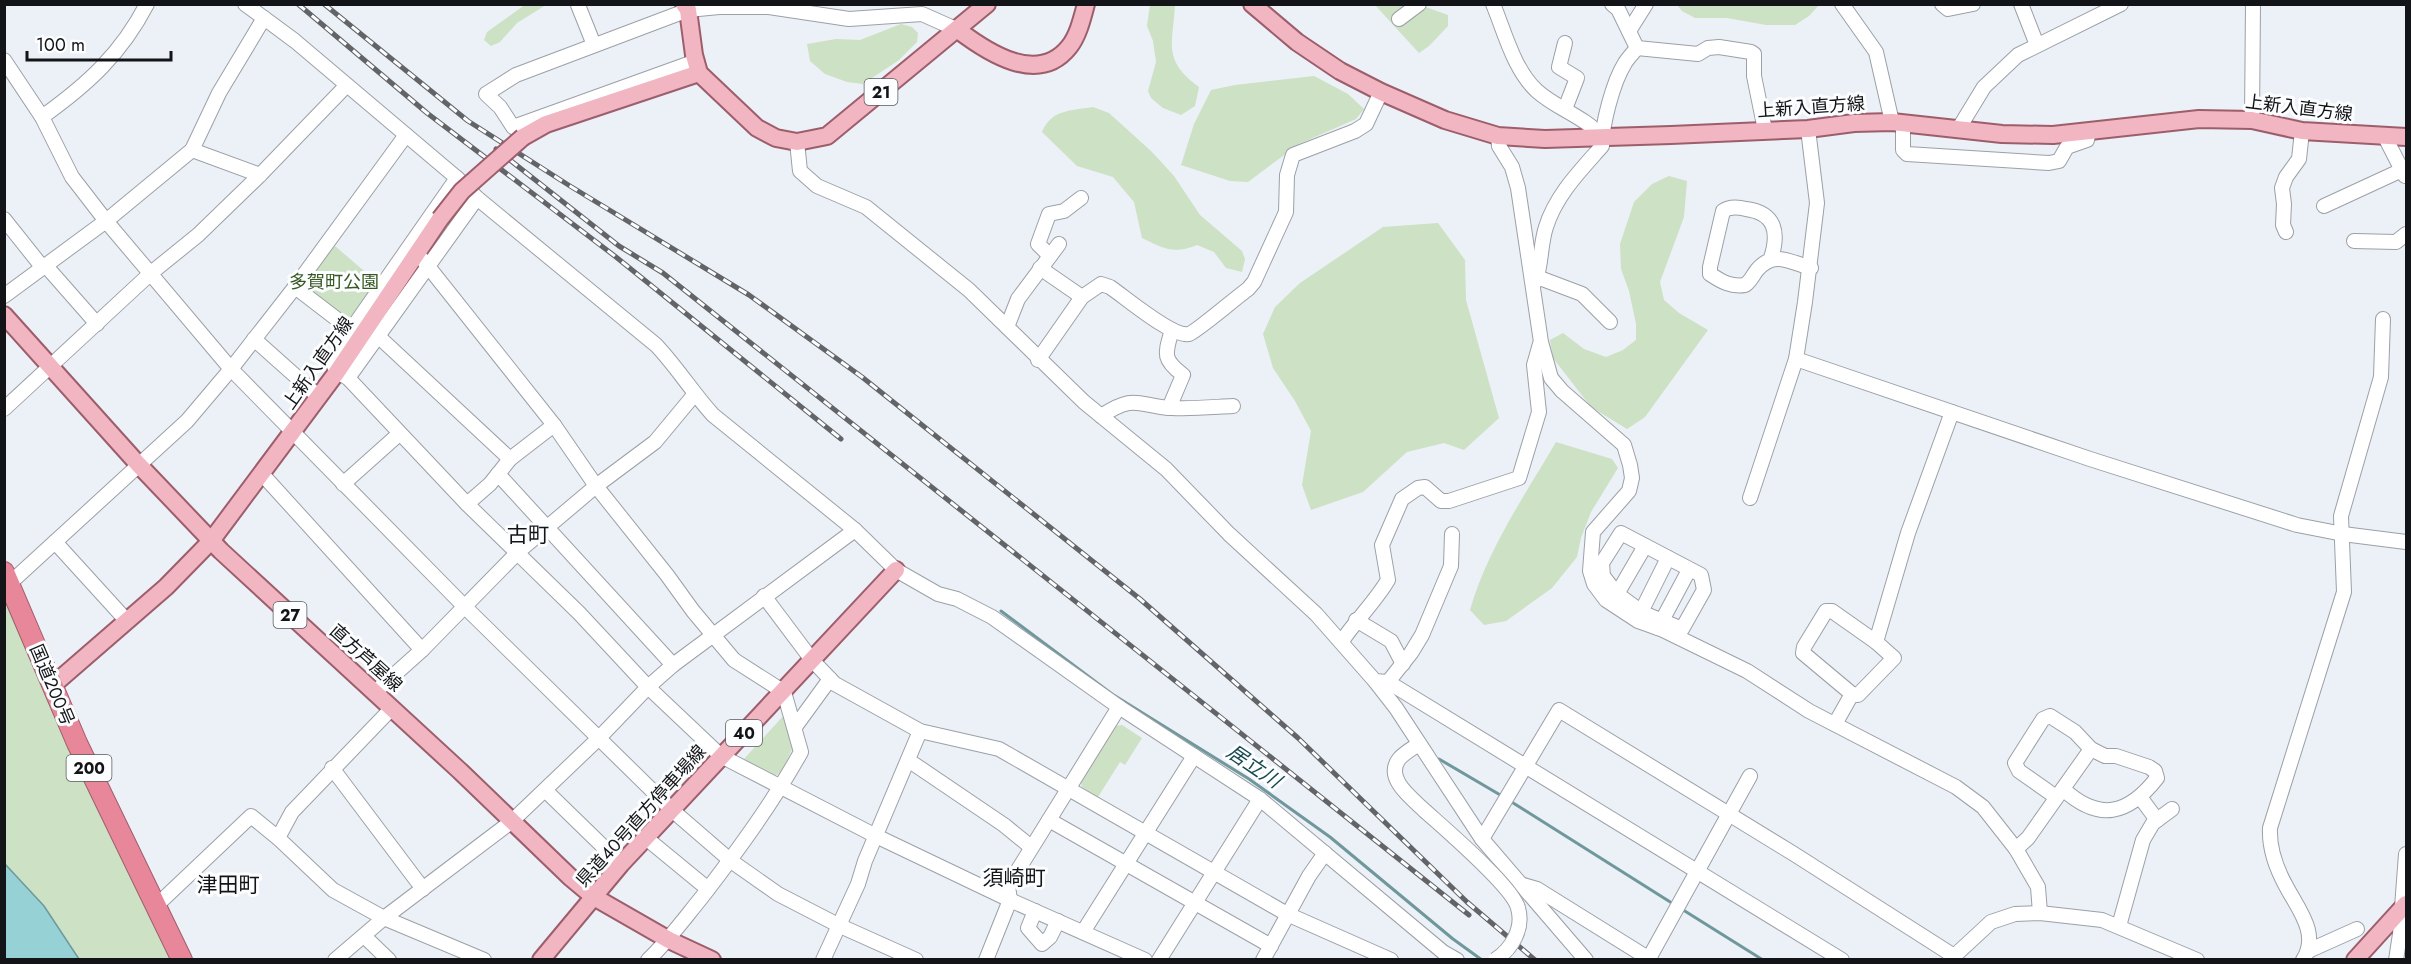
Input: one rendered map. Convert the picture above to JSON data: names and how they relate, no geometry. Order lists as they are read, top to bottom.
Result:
{
  "streets": {
    "highway": ["国道200号", "200"],
    "main road": [
      "21",
      "上新入直方線",
      "27",
      "直方芦屋線",
      "40",
      "県道40号直方停車場線"
    ]
  },
  "crossings": [
    ["21", "上新入直方線"],
    ["上新入直方線", "直方芦屋線"],
    ["上新入直方線", "国道200号"],
    ["直方芦屋線", "県道40号直方停車場線"]
  ],
  "districts": ["古町", "須崎町", "津田町"],
  "water": ["居立川"],
  "parks": ["多賀町公園"],
  "scale_bar": "100 m"
}
